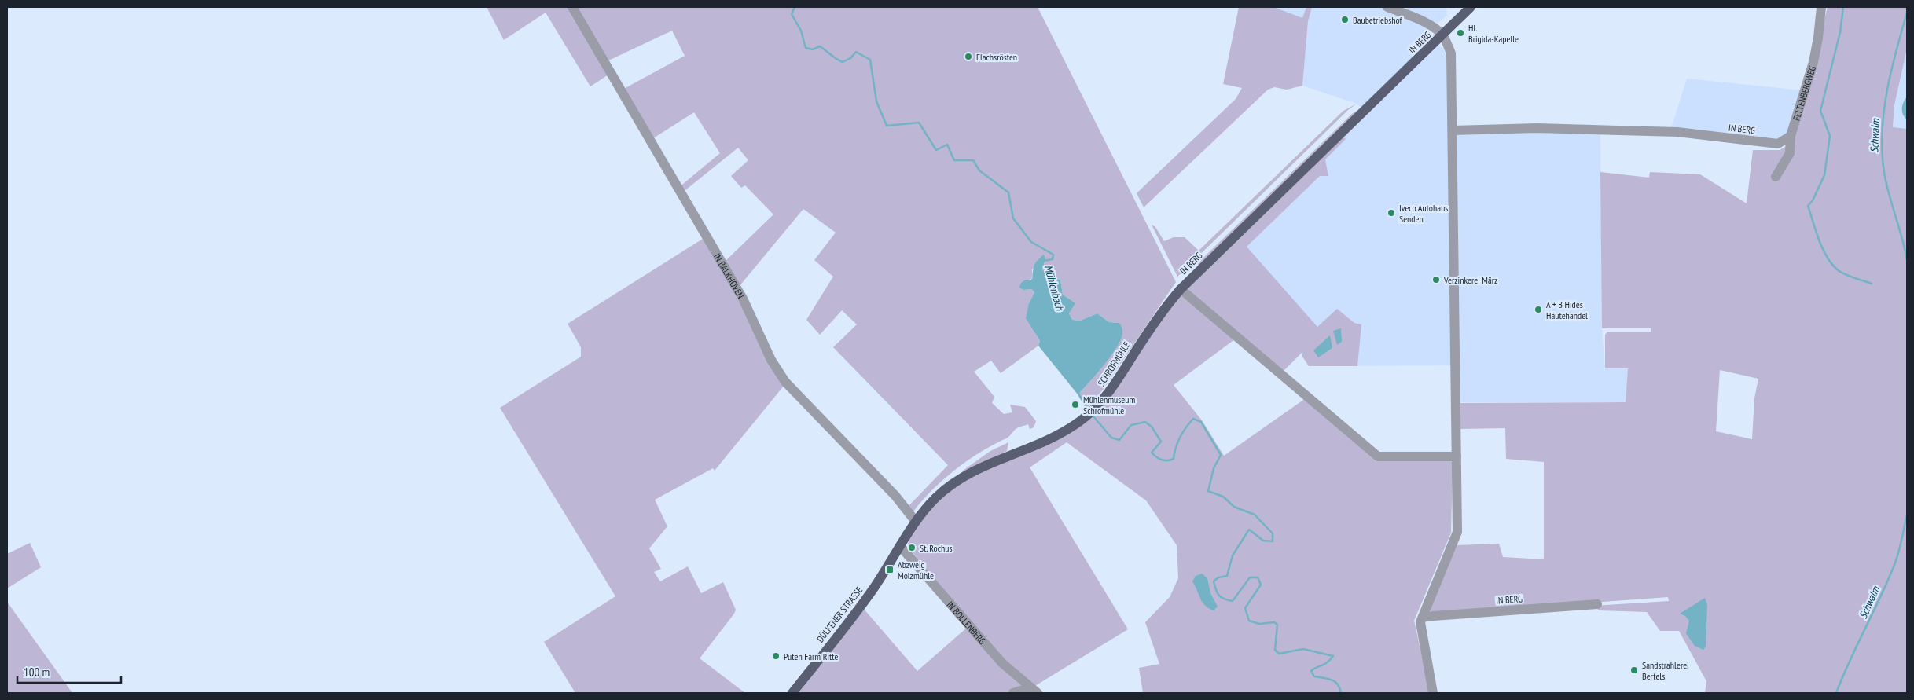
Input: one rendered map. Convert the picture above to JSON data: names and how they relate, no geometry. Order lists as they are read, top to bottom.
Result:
{
  "streets": {
    "main road": ["IN BERG", "SCHROFMÜHLE", "DÜLKENER STRASSE"],
    "street": ["FELTENBERGWEG", "IN BALKHOVEN", "IN BOLLENBERG"]
  },
  "crossings": [
    ["IN BERG", "FELTENBERGWEG"],
    ["IN BERG", "SCHROFMÜHLE"],
    ["IN BALKHOVEN", "SCHROFMÜHLE"],
    ["IN BALKHOVEN", "DÜLKENER STRASSE"],
    ["SCHROFMÜHLE", "DÜLKENER STRASSE"],
    ["DÜLKENER STRASSE", "IN BOLLENBERG"]
  ],
  "water": ["Schwalm", "Mühlenbach"],
  "places": {
    "other": [
      "Baubetriebshof",
      "Hl. Brigida-Kapelle",
      "Flachsrösten",
      "Iveco Autohaus Senden",
      "Verzinkerei März",
      "A + B Hides Häutehandel",
      "Mühlenmuseum Schrofmühle",
      "St. Rochus",
      "Puten Farm Ritte",
      "Sandstrahlerei Bertels"
    ],
    "transit": ["Abzweig Molzmühle"]
  },
  "scale_bar": "100 m"
}
